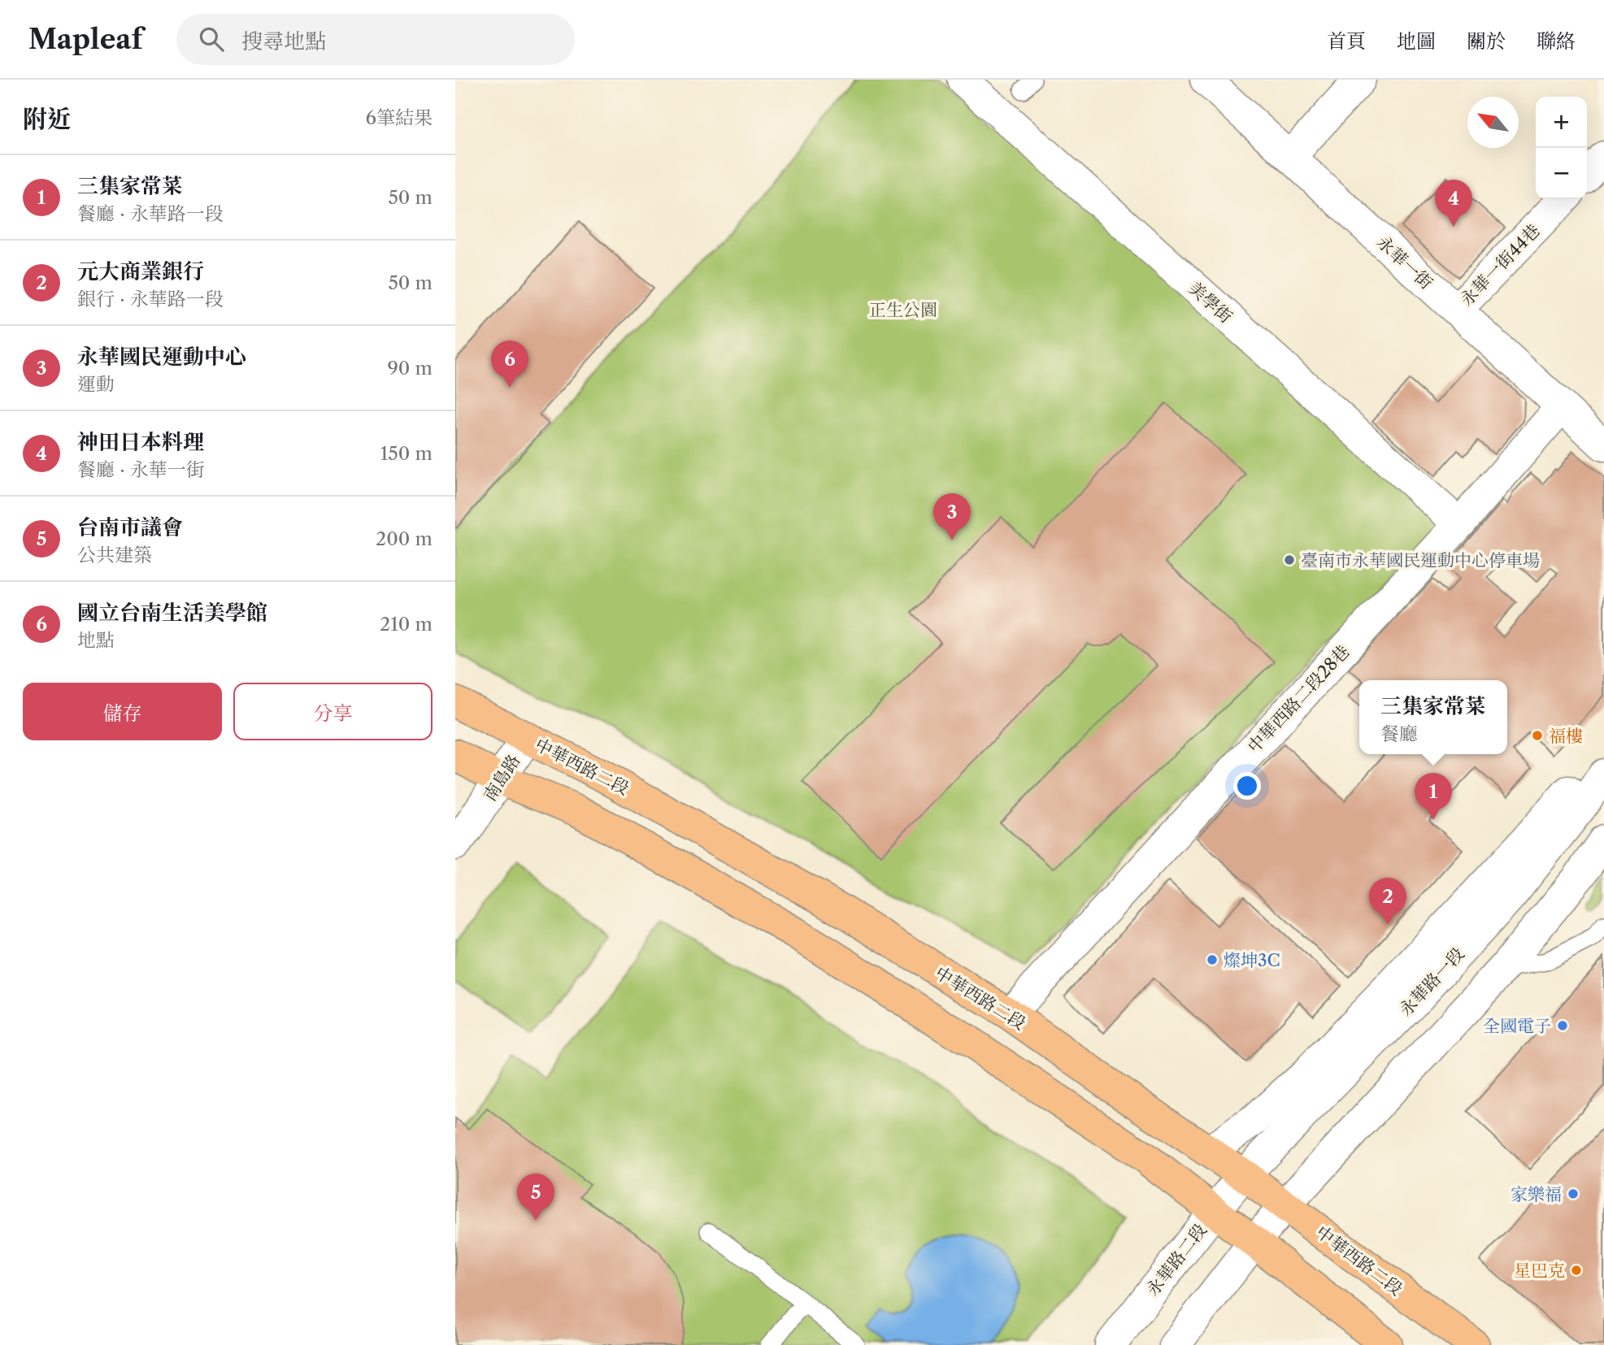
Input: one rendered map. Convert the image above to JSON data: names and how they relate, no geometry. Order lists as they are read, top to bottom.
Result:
{
  "streets": {
    "main road": ["中華西路二段"],
    "street": [
      "永華一街",
      "永華一街44巷",
      "美學街",
      "中華西路二段28巷",
      "南島路",
      "永華路一段",
      "永華路二段"
    ]
  },
  "crossings": [
    ["永華一街", "永華一街44巷"],
    ["永華一街", "中華西路二段28巷"],
    ["美學街", "中華西路二段28巷"],
    ["中華西路二段28巷", "中華西路二段"],
    ["中華西路二段", "南島路"],
    ["中華西路二段", "永華路一段"],
    ["中華西路二段", "永華路二段"],
    ["永華路一段", "永華路二段"]
  ],
  "parks": ["正生公園"],
  "places": [
    "臺南市永華國民運動中心停車場",
    "福樓",
    "燦坤3C",
    "全國電子",
    "家樂福",
    "星巴克"
  ],
  "north": "top left",
  "page": {
    "header": "Mapleaf",
    "search": "搜尋地點",
    "nav": [
      "首頁",
      "地圖",
      "關於",
      "聯絡"
    ],
    "heading": ["附近", "6筆結果"],
    "map_buttons": ["+", "−"],
    "list": [
      {
        "mark": "1",
        "name": "三集家常菜",
        "note": "餐廳 · 永華路一段",
        "value": "50 m"
      },
      {
        "mark": "2",
        "name": "元大商業銀行",
        "note": "銀行 · 永華路一段",
        "value": "50 m"
      },
      {
        "mark": "3",
        "name": "永華國民運動中心",
        "note": "運動",
        "value": "90 m"
      },
      {
        "mark": "4",
        "name": "神田日本料理",
        "note": "餐廳 · 永華一街",
        "value": "150 m"
      },
      {
        "mark": "5",
        "name": "台南市議會",
        "note": "公共建築",
        "value": "200 m"
      },
      {
        "mark": "6",
        "name": "國立台南生活美學館",
        "note": "地點",
        "value": "210 m"
      }
    ],
    "pins": [
      "4",
      "6",
      "3",
      "1",
      "2",
      "5"
    ],
    "buttons": ["儲存", "分享"],
    "popup": ["三集家常菜", "餐廳"]
  }
}
